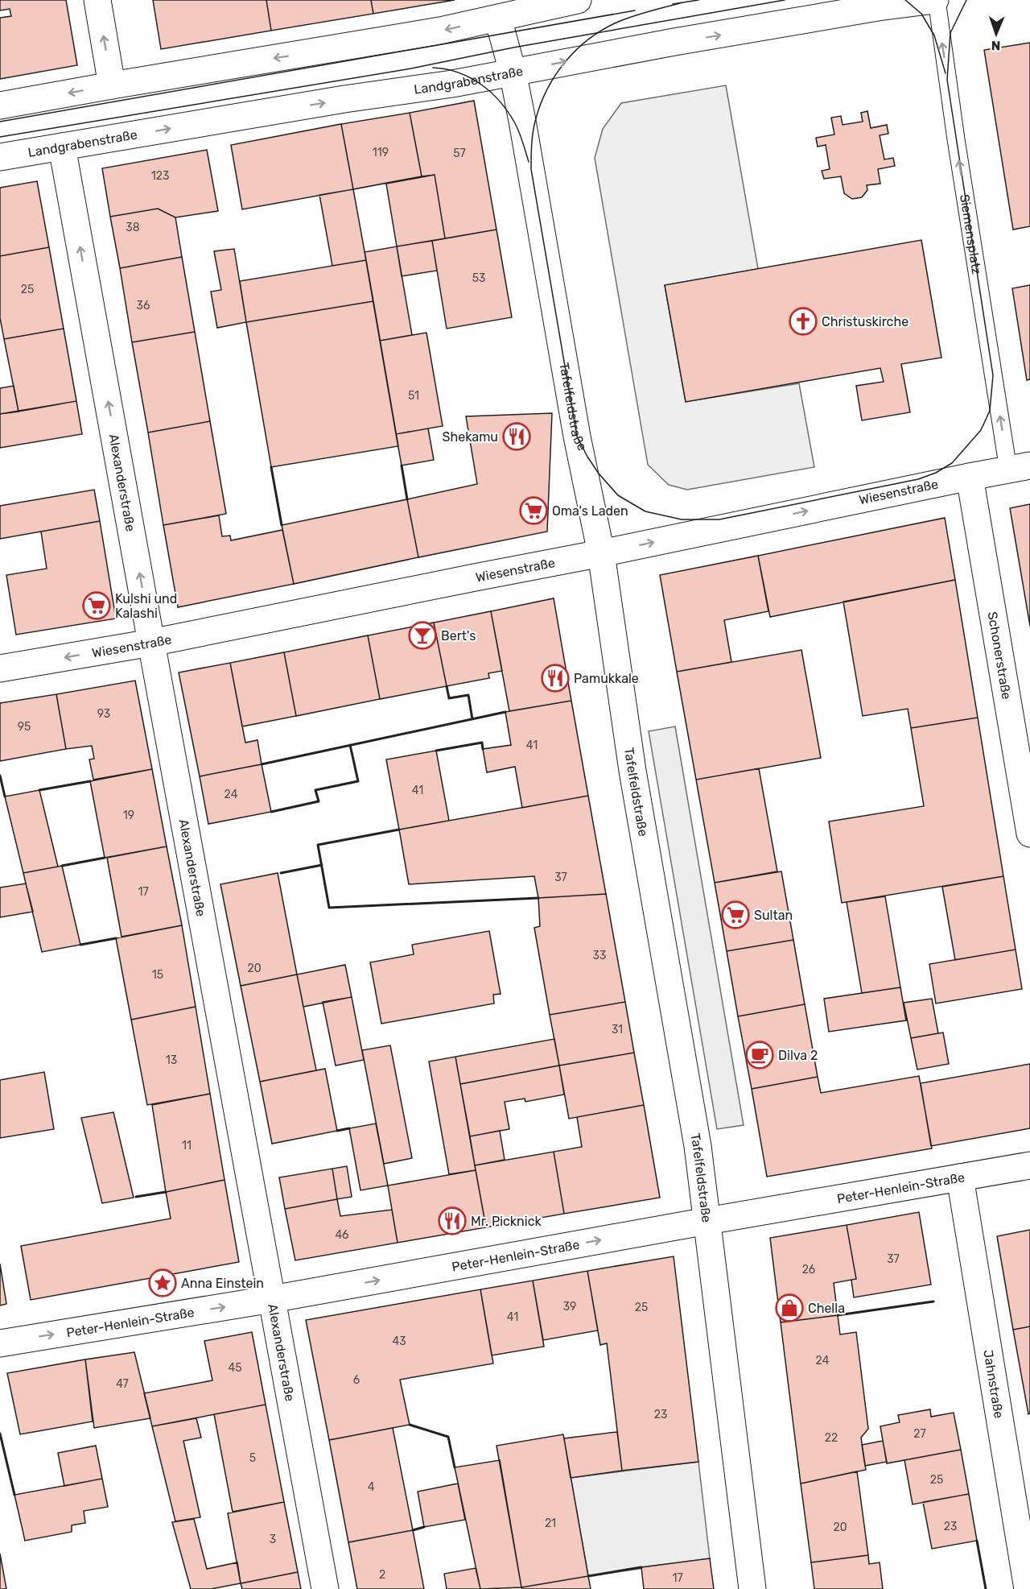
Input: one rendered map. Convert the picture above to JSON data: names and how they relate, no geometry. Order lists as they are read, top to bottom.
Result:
{
  "streets": {
    "street": [
      "Landgrabenstraße",
      "Tafelfeldstraße",
      "Alexanderstraße",
      "Wiesenstraße",
      "Schonerstraße",
      "Peter-Henlein-Straße",
      "Jahnstraße"
    ],
    "lane": ["Siemensplatz"]
  },
  "crossings": [
    ["Landgrabenstraße", "Siemensplatz"],
    ["Landgrabenstraße", "Tafelfeldstraße"],
    ["Landgrabenstraße", "Alexanderstraße"],
    ["Siemensplatz", "Wiesenstraße"],
    ["Tafelfeldstraße", "Wiesenstraße"],
    ["Tafelfeldstraße", "Peter-Henlein-Straße"],
    ["Alexanderstraße", "Wiesenstraße"],
    ["Alexanderstraße", "Peter-Henlein-Straße"],
    ["Wiesenstraße", "Schonerstraße"],
    ["Peter-Henlein-Straße", "Jahnstraße"]
  ],
  "one_way": ["Siemensplatz", "Peter-Henlein-Straße"],
  "places": {
    "church": ["Christuskirche"],
    "restaurant": ["Shekamu", "Pamukkale", "Mr. Picknick"],
    "supermarket": ["Oma's Laden", "Kulshi und Kalashi", "Sultan"],
    "bar": ["Bert's"],
    "cafe": ["Dilva 2"],
    "place": ["Anna Einstein"],
    "shop": ["Chella"]
  },
  "house_numbers": [
    "119",
    "57",
    "123",
    "38",
    "53",
    "25",
    "36",
    "51",
    "93",
    "95",
    "41",
    "41",
    "24",
    "19",
    "37",
    "17",
    "33",
    "20",
    "15",
    "31",
    "13",
    "11",
    "46",
    "37",
    "26",
    "39",
    "25",
    "41",
    "43",
    "24",
    "45",
    "6",
    "47",
    "23",
    "27",
    "22",
    "5",
    "25",
    "4",
    "21",
    "23",
    "20",
    "3",
    "2",
    "17"
  ],
  "north": "bottom"
}
